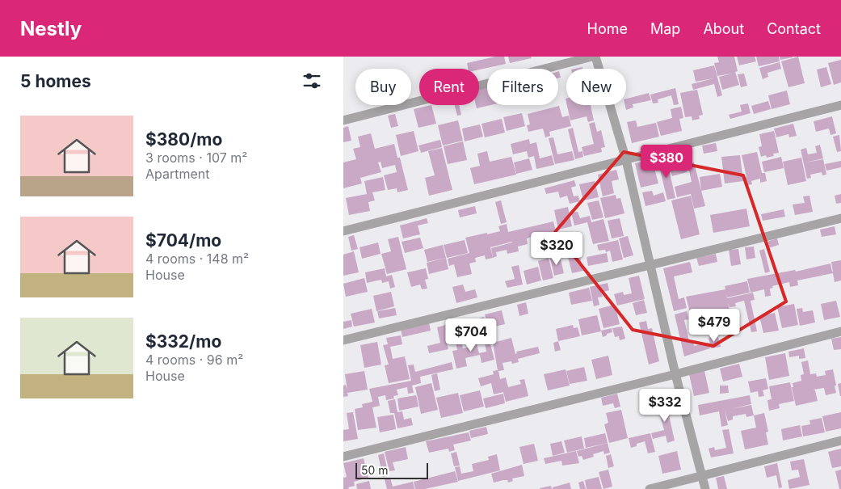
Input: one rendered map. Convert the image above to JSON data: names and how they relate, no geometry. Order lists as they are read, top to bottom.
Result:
{
  "scale_bar": "50 m",
  "page": {
    "header": "Nestly",
    "nav": [
      "Home",
      "Map",
      "About",
      "Contact"
    ],
    "heading": "5 homes",
    "chip": [
      "Buy",
      "Rent",
      "Filters",
      "New"
    ],
    "list": [
      {
        "name": "$380/mo",
        "note": "3 rooms · 107 m² · Apartment"
      },
      {
        "name": "$704/mo",
        "note": "4 rooms · 148 m² · House"
      },
      {
        "name": "$332/mo",
        "note": "4 rooms · 96 m² · House"
      }
    ],
    "price": [
      "$380",
      "$320",
      "$479",
      "$704",
      "$332"
    ],
    "scale": "50 m"
  }
}
